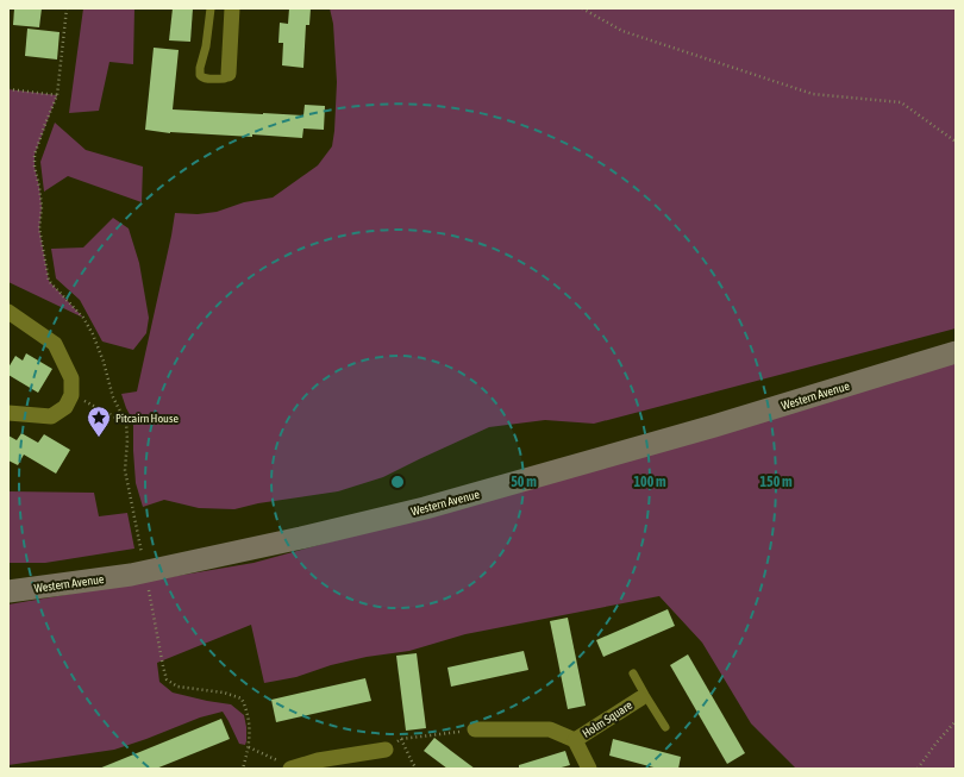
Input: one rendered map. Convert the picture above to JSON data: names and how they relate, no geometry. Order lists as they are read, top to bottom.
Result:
{
  "streets": {
    "main road": ["Western Avenue"],
    "street": ["Holm Square"]
  },
  "places": {
    "place": ["Pitcairn House"]
  },
  "rings": ["50 m", "100 m", "150 m"]
}
